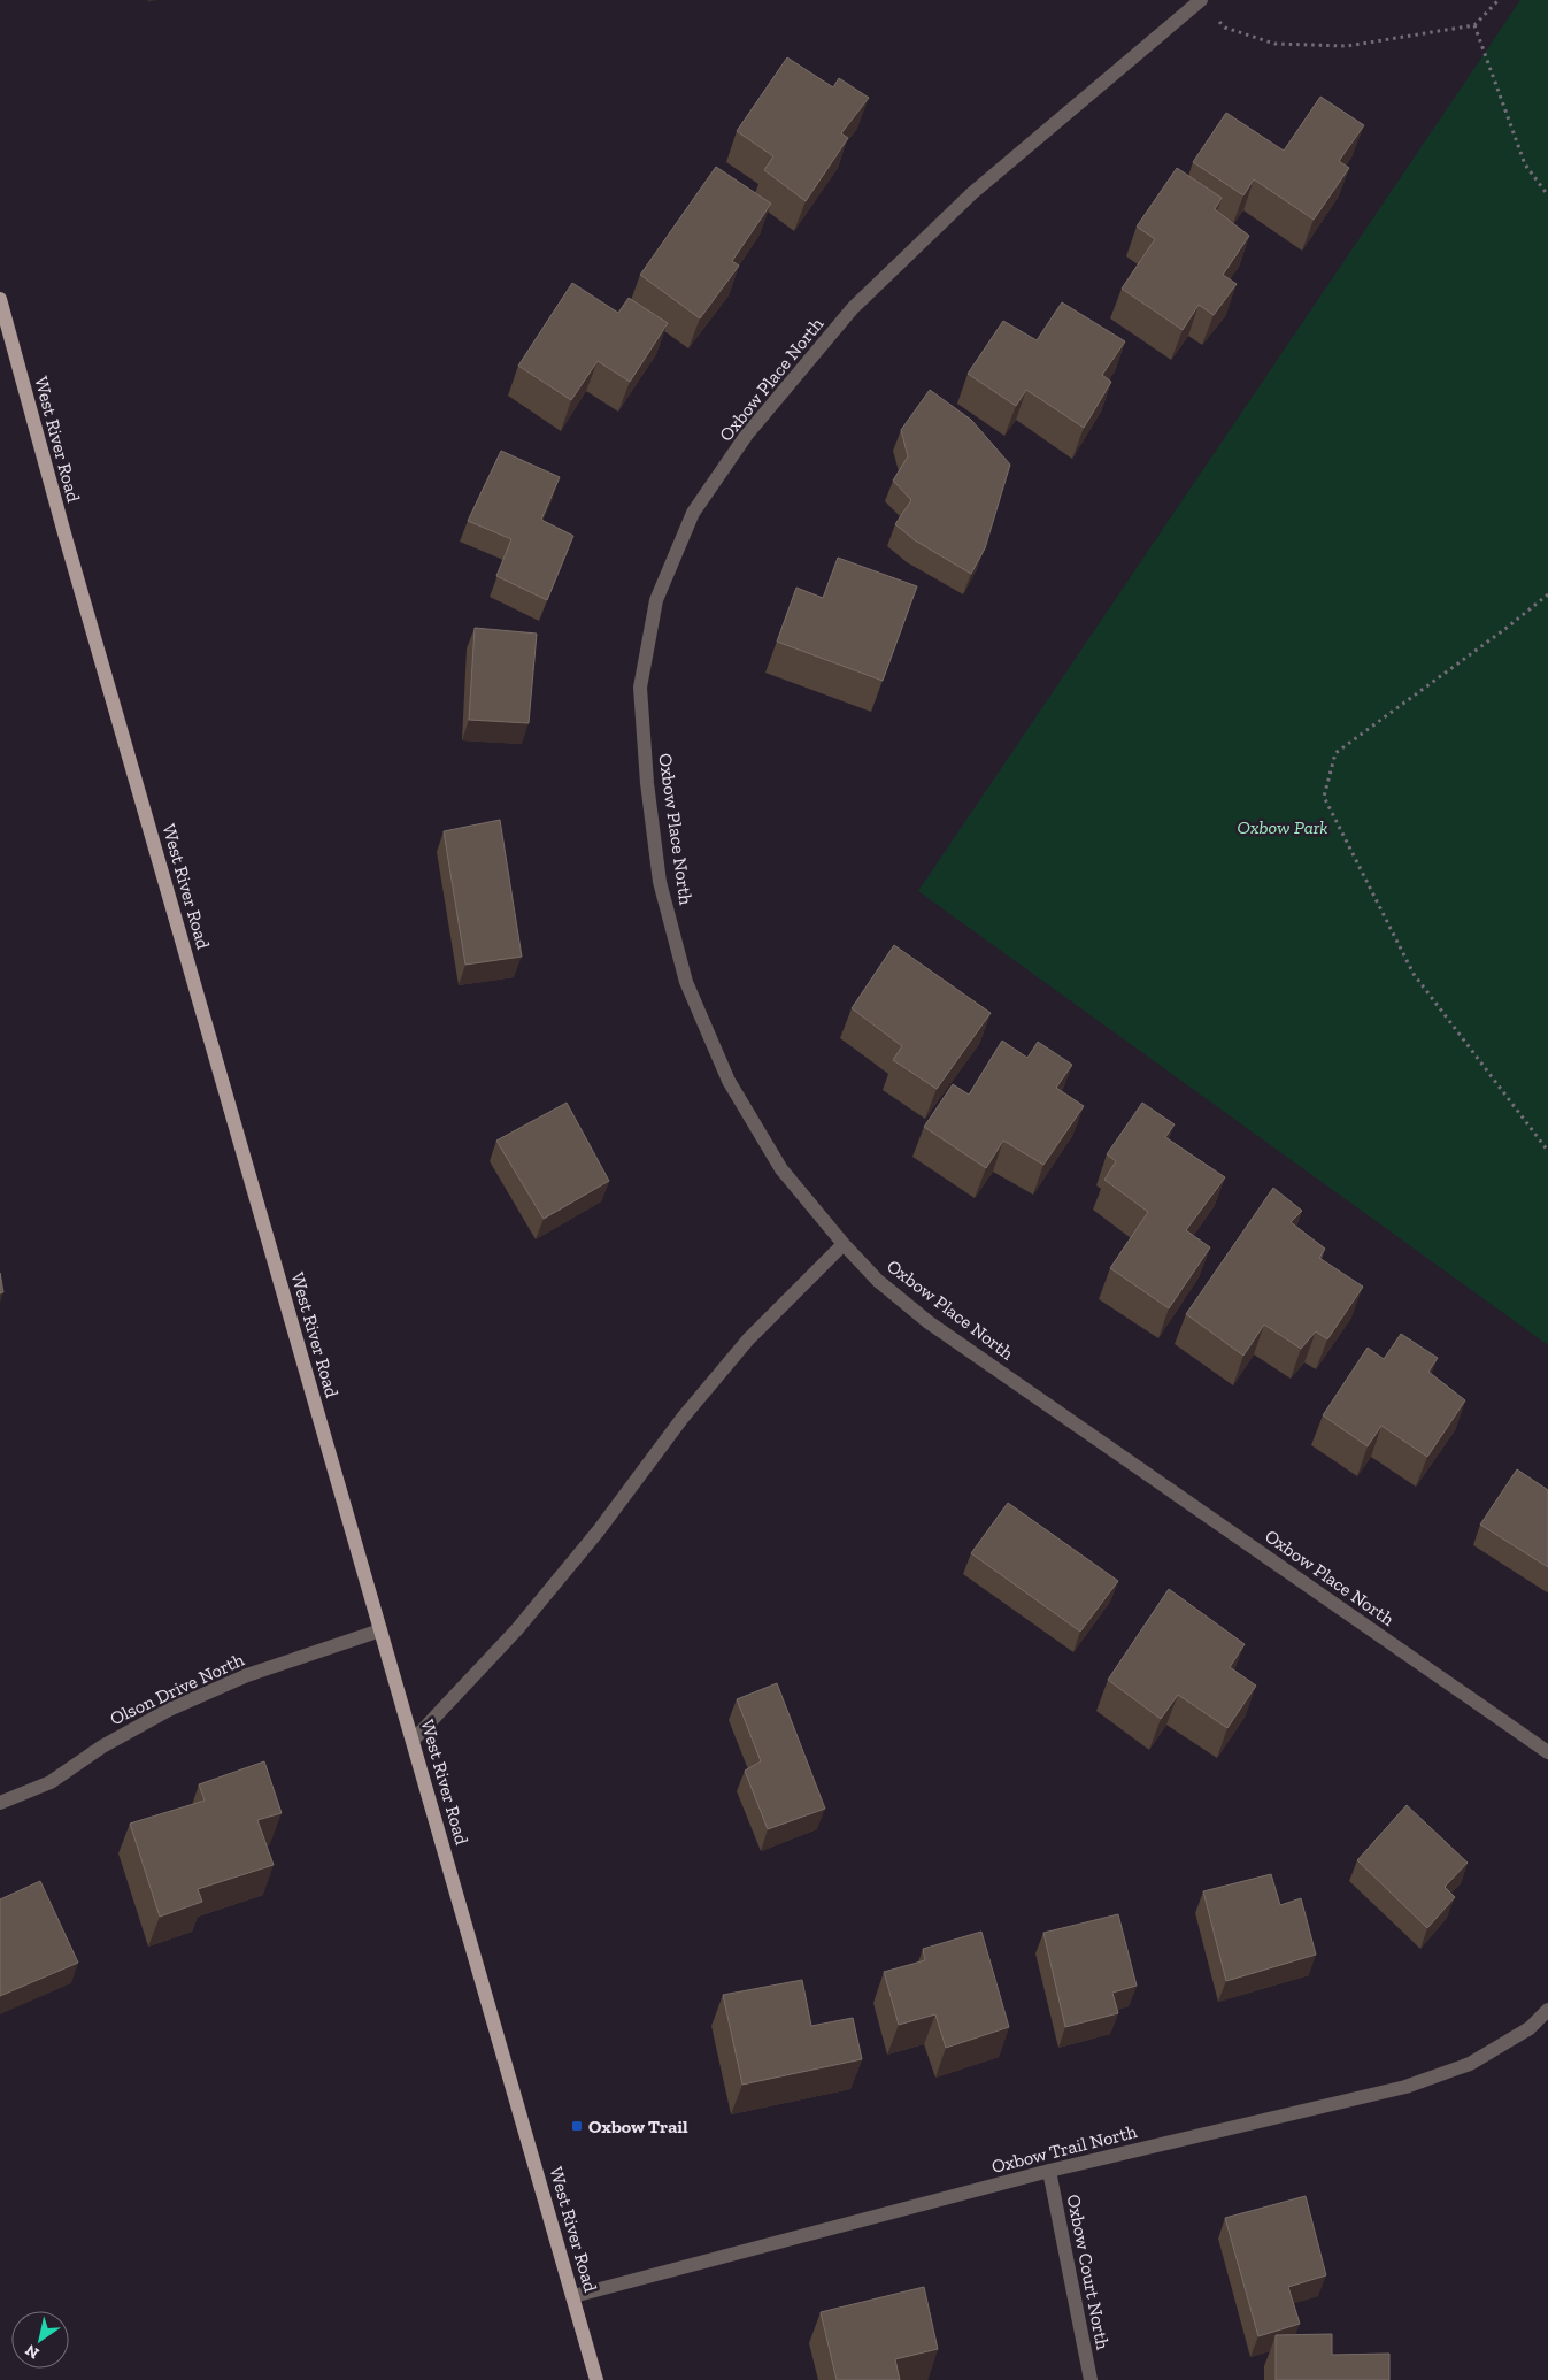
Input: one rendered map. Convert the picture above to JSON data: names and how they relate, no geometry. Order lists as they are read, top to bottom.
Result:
{
  "streets": {
    "main road": ["West River Road"],
    "street": [
      "Oxbow Place North",
      "Olson Drive North",
      "Oxbow Trail North",
      "Oxbow Court North"
    ]
  },
  "crossings": [
    ["West River Road", "Olson Drive North"],
    ["West River Road", "Oxbow Trail North"],
    ["Oxbow Trail North", "Oxbow Court North"]
  ],
  "parks": ["Oxbow Park"],
  "places": {
    "transit": ["Oxbow Trail"]
  },
  "north": "bottom left"
}
